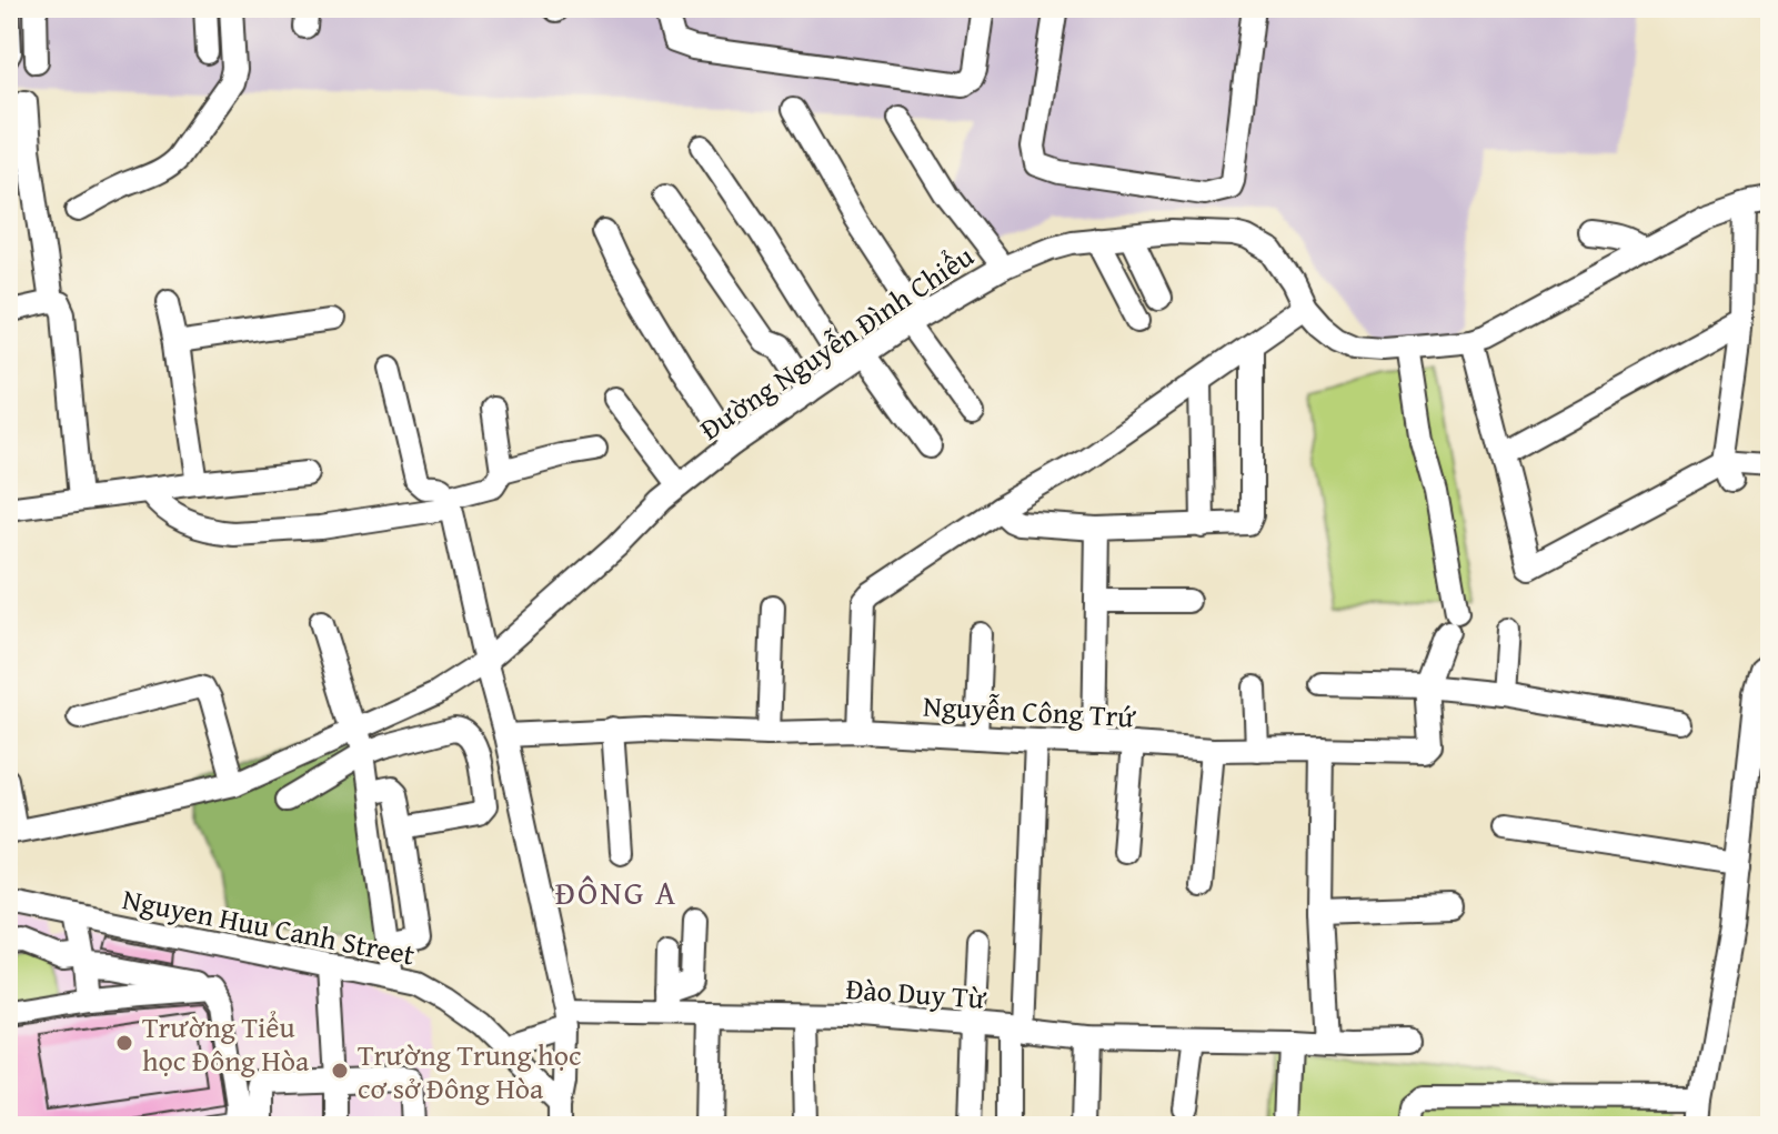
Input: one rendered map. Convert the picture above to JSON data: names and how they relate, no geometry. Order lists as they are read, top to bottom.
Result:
{
  "streets": {
    "street": [
      "Đường Nguyễn Đình Chiểu",
      "Nguyễn Công Trứ",
      "Nguyen Huu Canh Street",
      "Đào Duy Từ"
    ]
  },
  "crossings": [
    ["Đường Nguyễn Đình Chiểu", "Nguyễn Công Trứ"],
    ["Nguyen Huu Canh Street", "Đào Duy Từ"]
  ],
  "districts": ["ĐÔNG A"],
  "places": ["Trường Tiểu học Đông Hòa", "Trường Trung học cơ sở Đông Hòa"]
}
